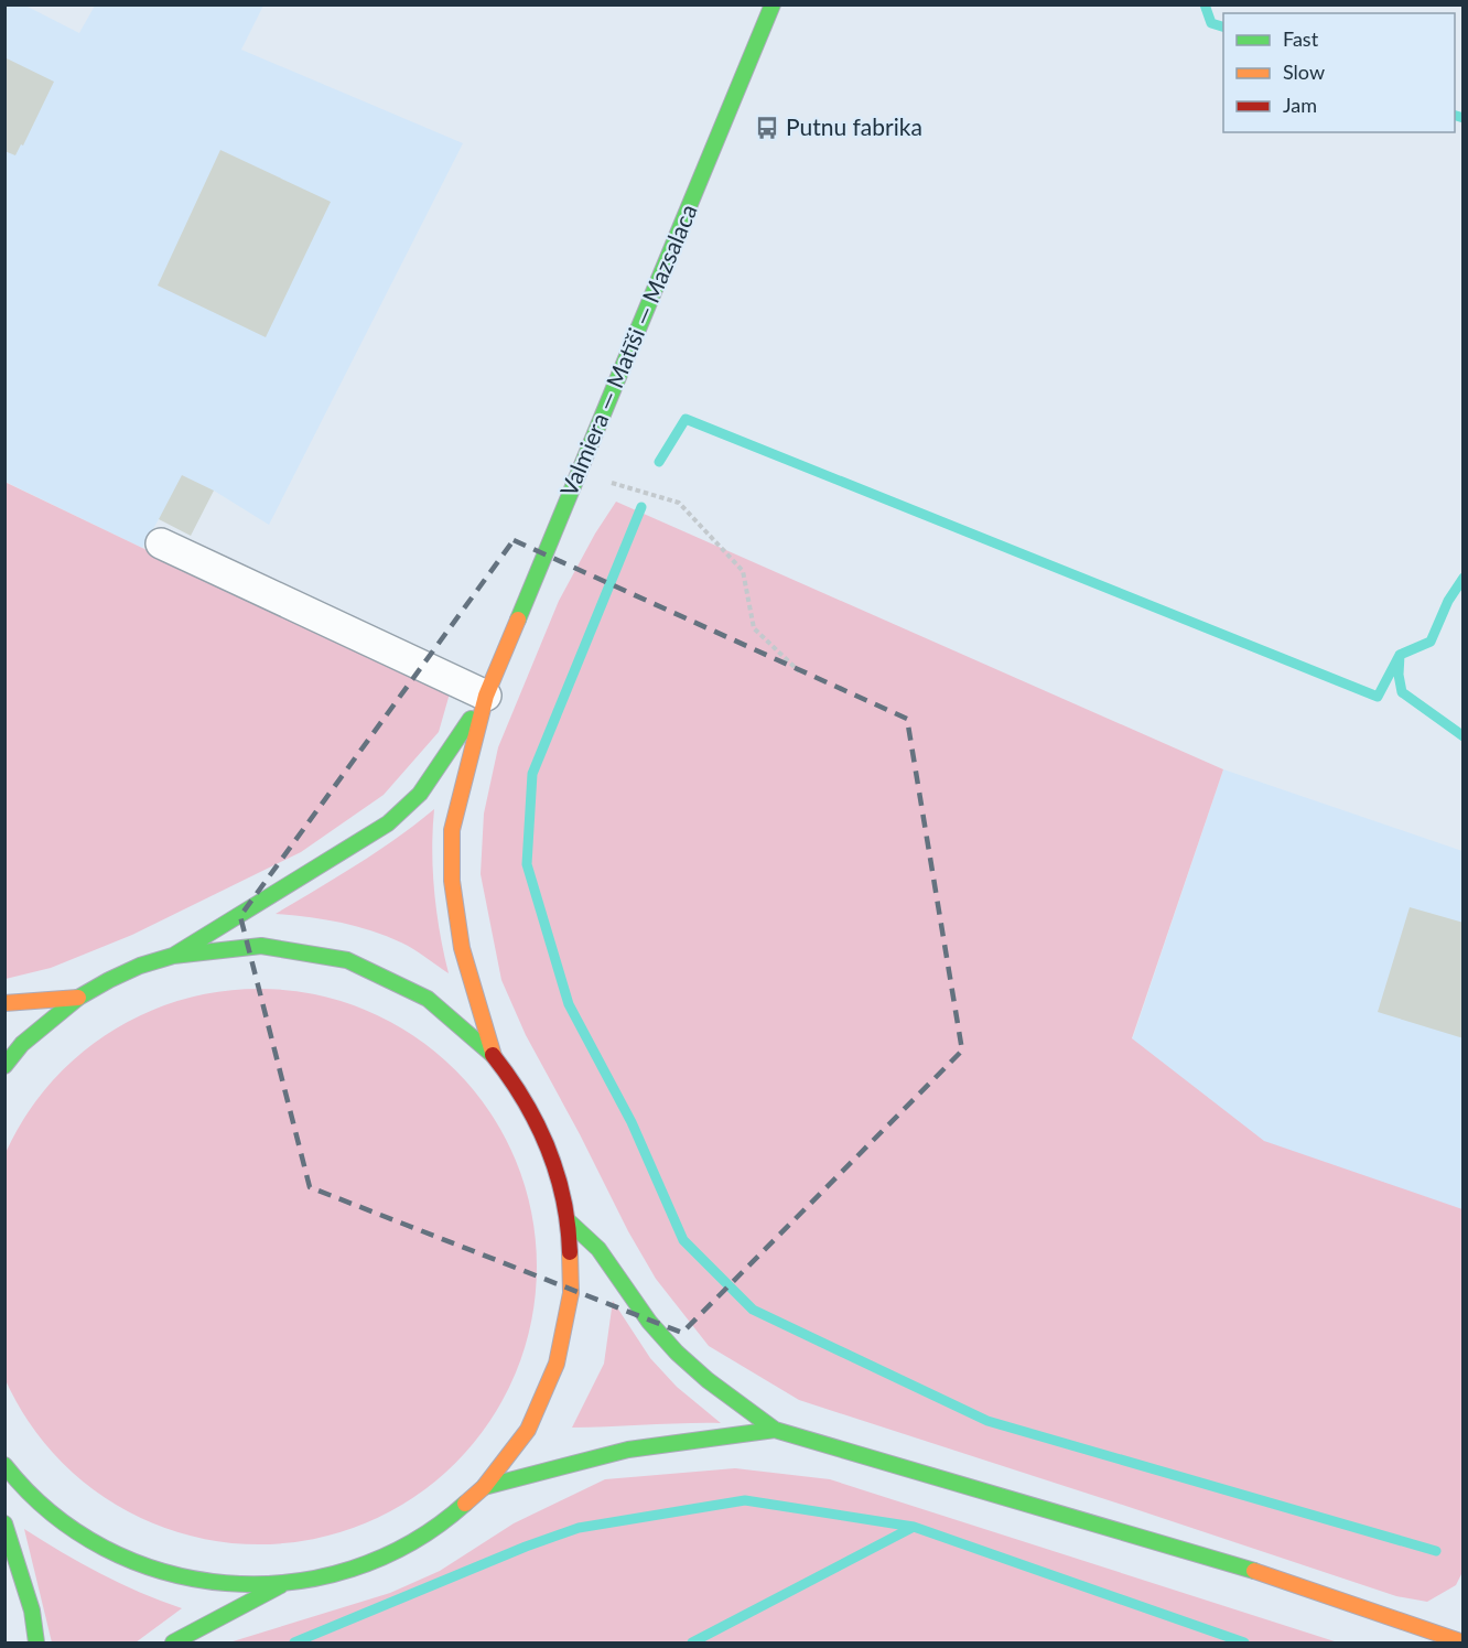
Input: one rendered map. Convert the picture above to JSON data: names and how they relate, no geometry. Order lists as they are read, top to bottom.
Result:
{
  "streets": {
    "main road": ["Valmiera — Matīši — Mazsalaca"]
  },
  "places": {
    "bus stop": ["Putnu fabrika"]
  },
  "legend": ["Fast", "Slow", "Jam"]
}
